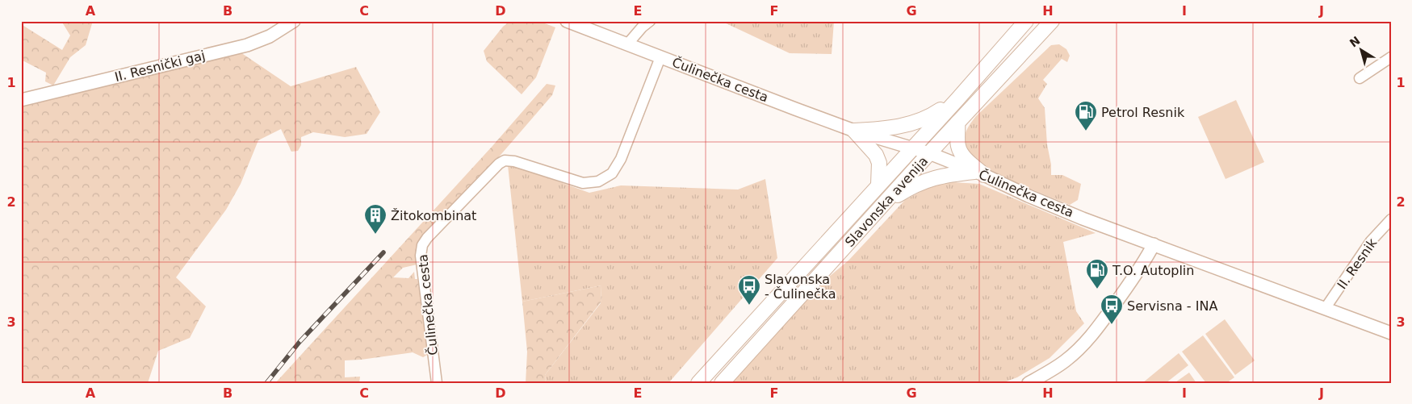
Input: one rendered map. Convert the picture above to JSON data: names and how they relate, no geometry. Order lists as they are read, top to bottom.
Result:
{
  "streets": {
    "main road": ["Slavonska avenija"],
    "street": ["II. Resnički gaj", "Čulinečka cesta", "II. Resnik"]
  },
  "crossings": [
    ["Čulinečka cesta", "Slavonska avenija"],
    ["Čulinečka cesta", "II. Resnik"]
  ],
  "places": {
    "fuel station": ["Petrol Resnik", "T.O. Autoplin"],
    "building": ["Žitokombinat"],
    "bus stop": ["Slavonska - Čulinečka", "Servisna - INA"]
  },
  "north": "top left",
  "grid": {
    "columns": [
      "A",
      "B",
      "C",
      "D",
      "E",
      "F",
      "G",
      "H",
      "I",
      "J"
    ],
    "rows": ["1", "2", "3"]
  }
}
